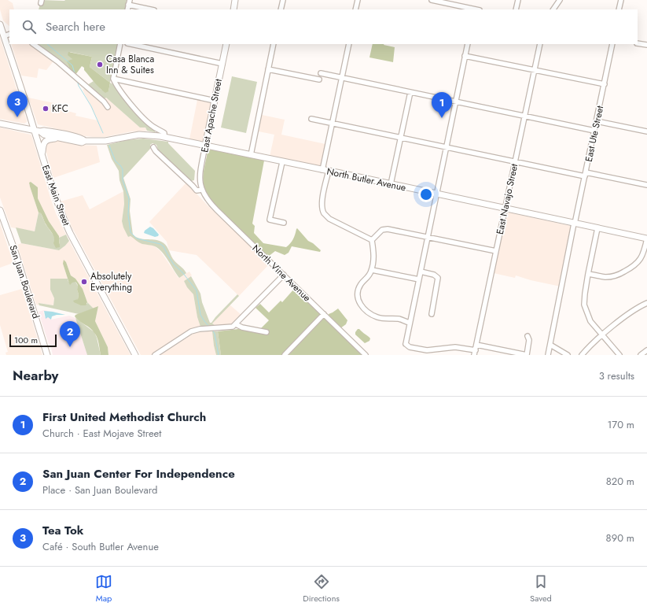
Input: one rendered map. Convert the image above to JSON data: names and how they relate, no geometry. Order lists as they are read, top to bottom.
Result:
{
  "streets": {
    "main road": [
      "East Apache Street",
      "North Butler Avenue",
      "East Main Street",
      "San Juan Boulevard"
    ],
    "street": ["East Ute Street", "East Navajo Street", "North Vine Avenue"]
  },
  "crossings": [
    ["East Apache Street", "North Butler Avenue"],
    ["East Apache Street", "North Vine Avenue"],
    ["East Ute Street", "North Butler Avenue"],
    ["North Butler Avenue", "East Main Street"],
    ["North Butler Avenue", "East Navajo Street"]
  ],
  "places": ["Casa Blanca Inn & Suites", "KFC", "Absolutely Everything"],
  "scale_bar": "100 m",
  "page": {
    "search": "Search here",
    "pins": ["3", "1", "2"],
    "scale": "100 m",
    "heading": ["Nearby", "3 results"],
    "list": [
      {
        "mark": "1",
        "name": "First United Methodist Church",
        "note": "Church · East Mojave Street",
        "value": "170 m"
      },
      {
        "mark": "2",
        "name": "San Juan Center For Independence",
        "note": "Place · San Juan Boulevard",
        "value": "820 m"
      },
      {
        "mark": "3",
        "name": "Tea Tok",
        "note": "Café · South Butler Avenue",
        "value": "890 m"
      }
    ],
    "nav": ["Map", "Directions", "Saved"]
  }
}
